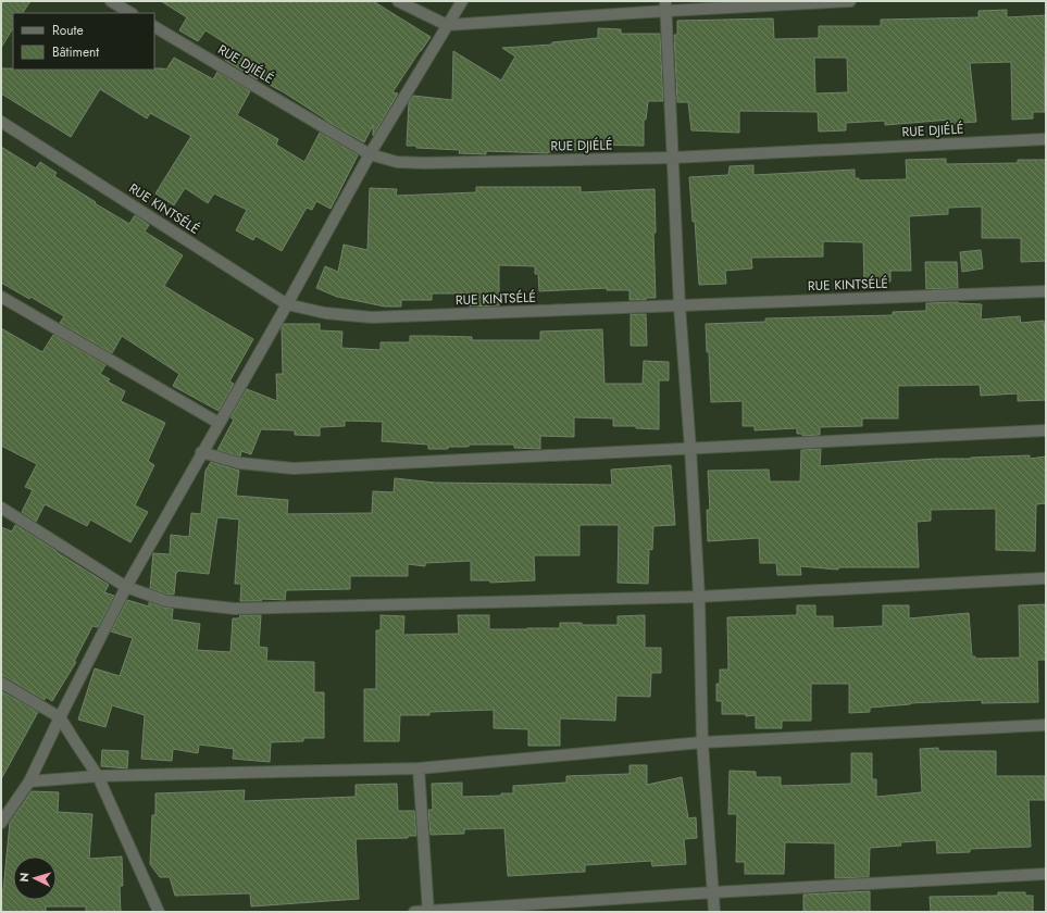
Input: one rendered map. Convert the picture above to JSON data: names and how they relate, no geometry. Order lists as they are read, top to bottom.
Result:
{
  "streets": {
    "street": ["RUE DJIÉLÉ", "RUE KINTSÉLÉ"]
  },
  "legend": ["Route", "Bâtiment"],
  "north": "left"
}
